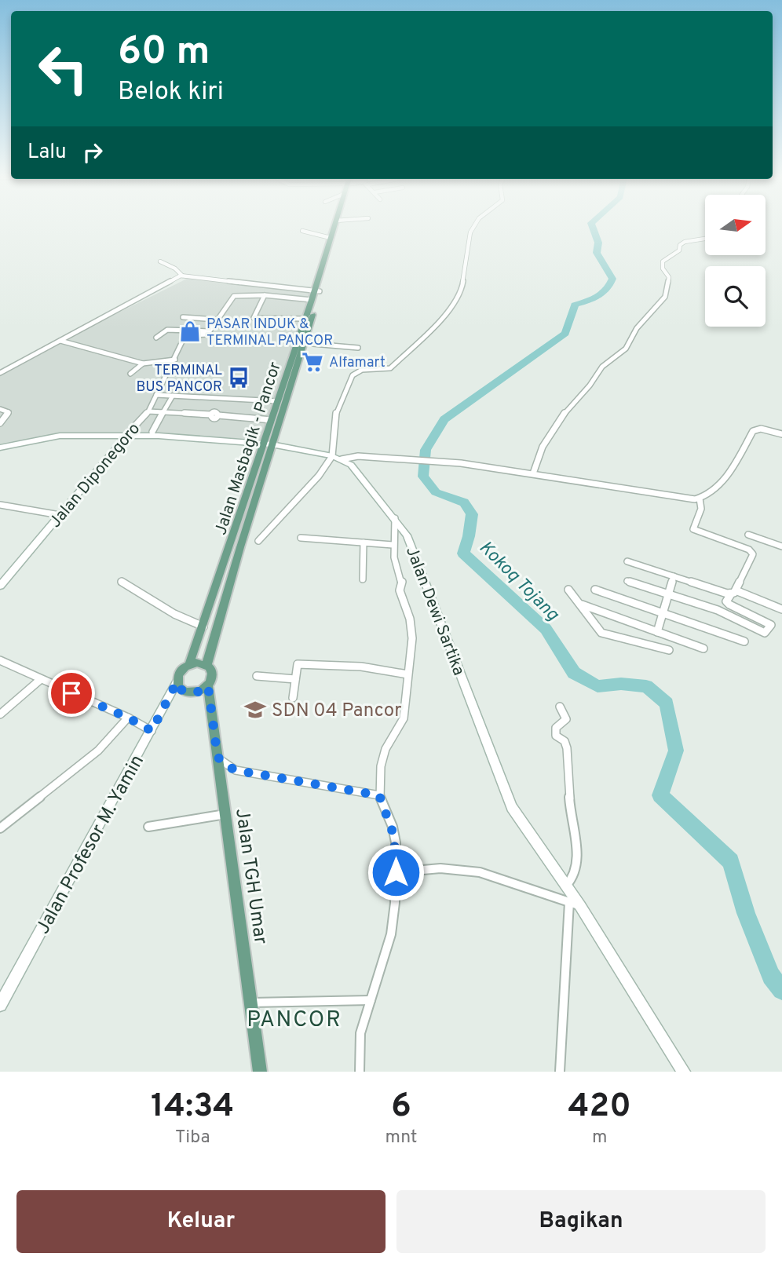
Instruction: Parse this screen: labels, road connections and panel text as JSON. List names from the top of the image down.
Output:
{
  "streets": {
    "main road": ["Jalan Masbagik - Pancor", "Jalan TGH Umar"],
    "street": ["Jalan Diponegoro", "Jalan Dewi Sartika", "Jalan Profesor M. Yamin"]
  },
  "crossings": [
    ["Jalan Masbagik - Pancor", "Jalan Diponegoro"],
    ["Jalan Masbagik - Pancor", "Jalan Profesor M. Yamin"],
    ["Jalan Masbagik - Pancor", "Jalan TGH Umar"],
    ["Jalan Profesor M. Yamin", "Jalan TGH Umar"]
  ],
  "districts": ["PANCOR"],
  "water": ["Kokoq Tojang"],
  "places": {
    "shop": ["PASAR INDUK & TERMINAL PANCOR"],
    "supermarket": ["Alfamart"],
    "bus stop": ["TERMINAL BUS PANCOR"],
    "school or university": ["SDN 04 Pancor"]
  },
  "north": "right",
  "page": {
    "turn": ["60 m", "Belok kiri"],
    "then": "Lalu",
    "eta": [
      "14:34",
      "Tiba",
      "6",
      "mnt",
      "420",
      "m"
    ],
    "buttons": ["Keluar", "Bagikan"]
  }
}
